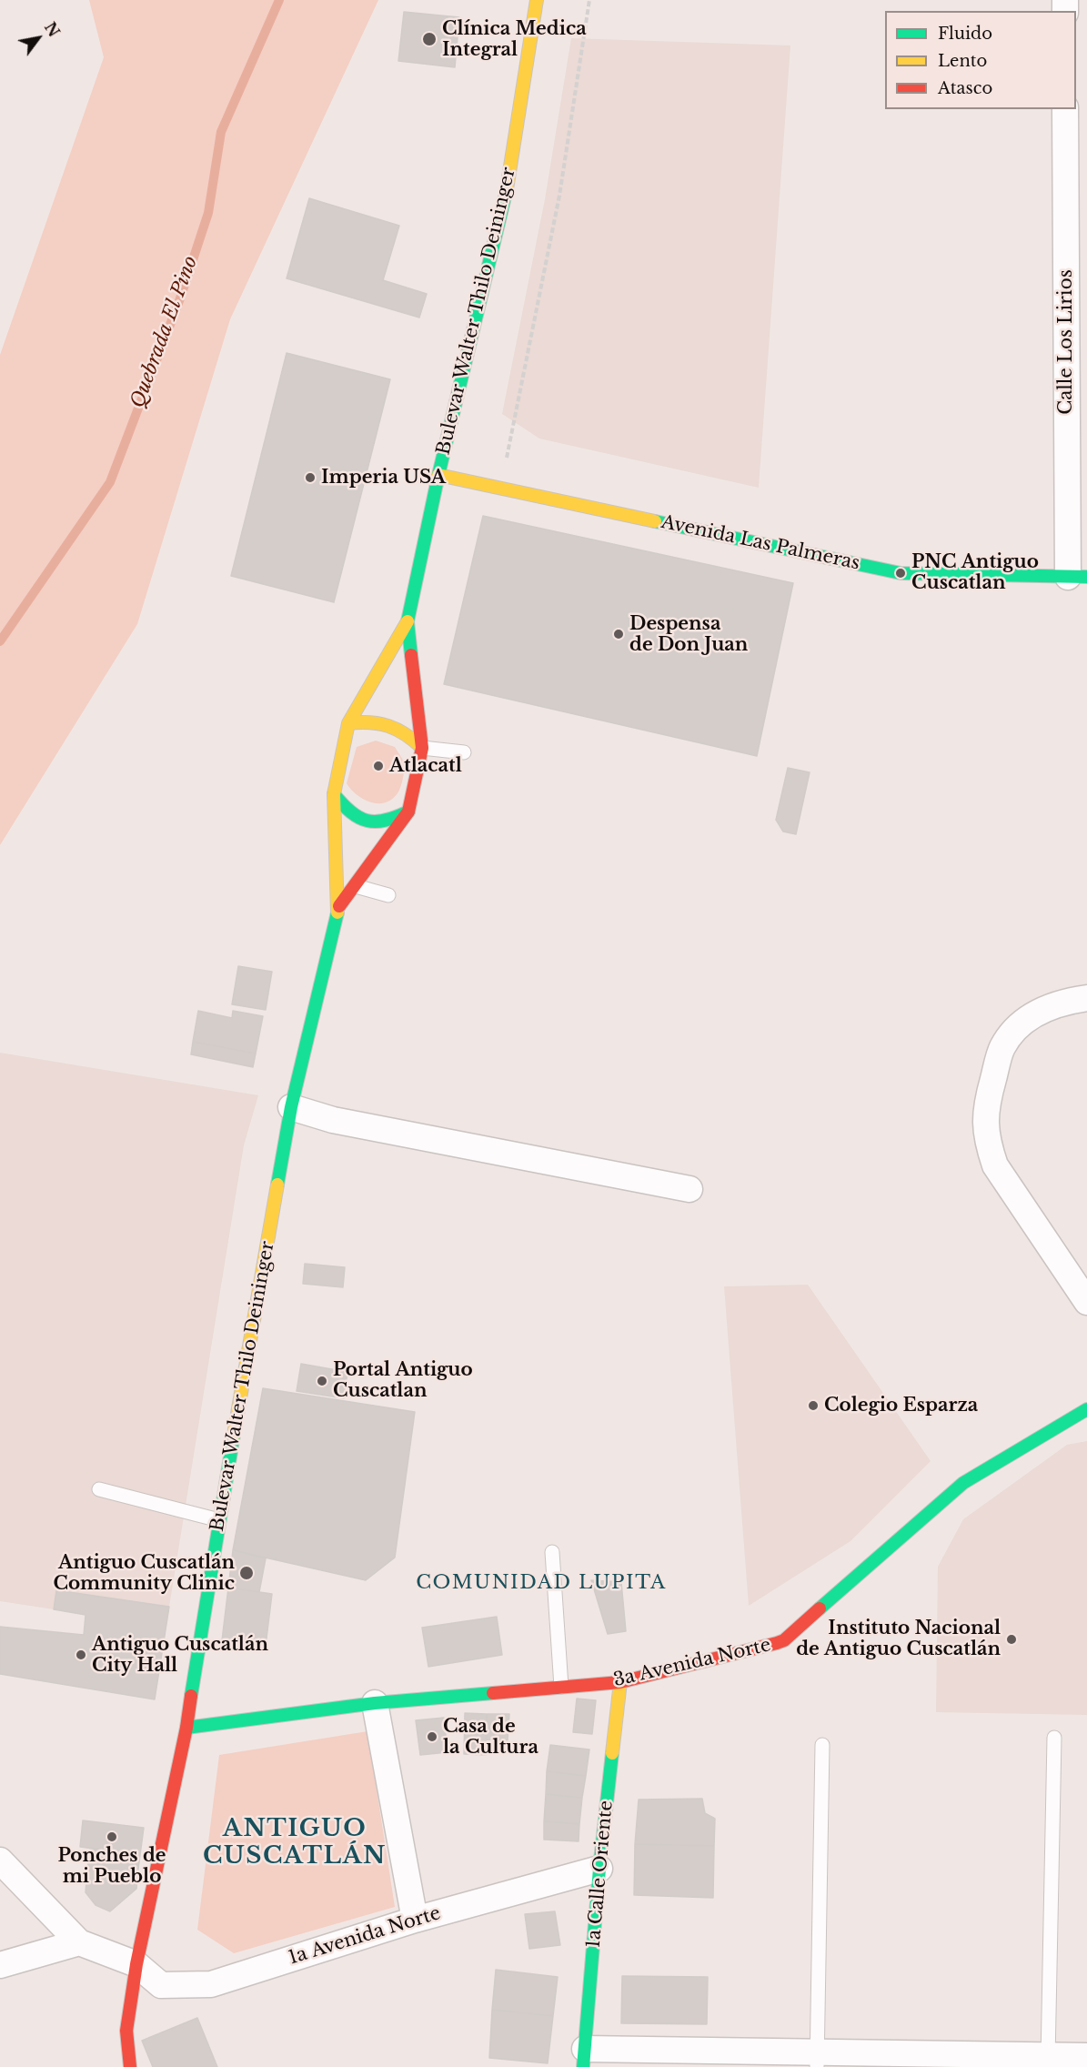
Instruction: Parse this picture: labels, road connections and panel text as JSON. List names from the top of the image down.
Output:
{
  "streets": {
    "main road": [
      "Bulevar Walter Thilo Deininger",
      "Avenida Las Palmeras",
      "3a Avenida Norte",
      "1a Calle Oriente"
    ],
    "street": ["Calle Los Lirios", "1a Avenida Norte"]
  },
  "crossings": [
    ["Bulevar Walter Thilo Deininger", "Avenida Las Palmeras"],
    ["Bulevar Walter Thilo Deininger", "3a Avenida Norte"],
    ["Bulevar Walter Thilo Deininger", "1a Avenida Norte"],
    ["Calle Los Lirios", "Avenida Las Palmeras"],
    ["3a Avenida Norte", "1a Calle Oriente"],
    ["1a Calle Oriente", "1a Avenida Norte"]
  ],
  "districts": ["COMUNIDAD LUPITA", "ANTIGUO CUSCATLÁN"],
  "water": ["Quebrada El Pino"],
  "places": [
    "Clínica Medica Integral",
    "Imperia USA",
    "PNC Antiguo Cuscatlan",
    "Despensa de Don Juan",
    "Atlacatl",
    "Portal Antiguo Cuscatlan",
    "Colegio Esparza",
    "Antiguo Cuscatlán Community Clinic",
    "Instituto Nacional de Antiguo Cuscatlán",
    "Antiguo Cuscatlán City Hall",
    "Casa de la Cultura",
    "Ponches de mi Pueblo"
  ],
  "legend": ["Fluido", "Lento", "Atasco"],
  "north": "top right"
}
